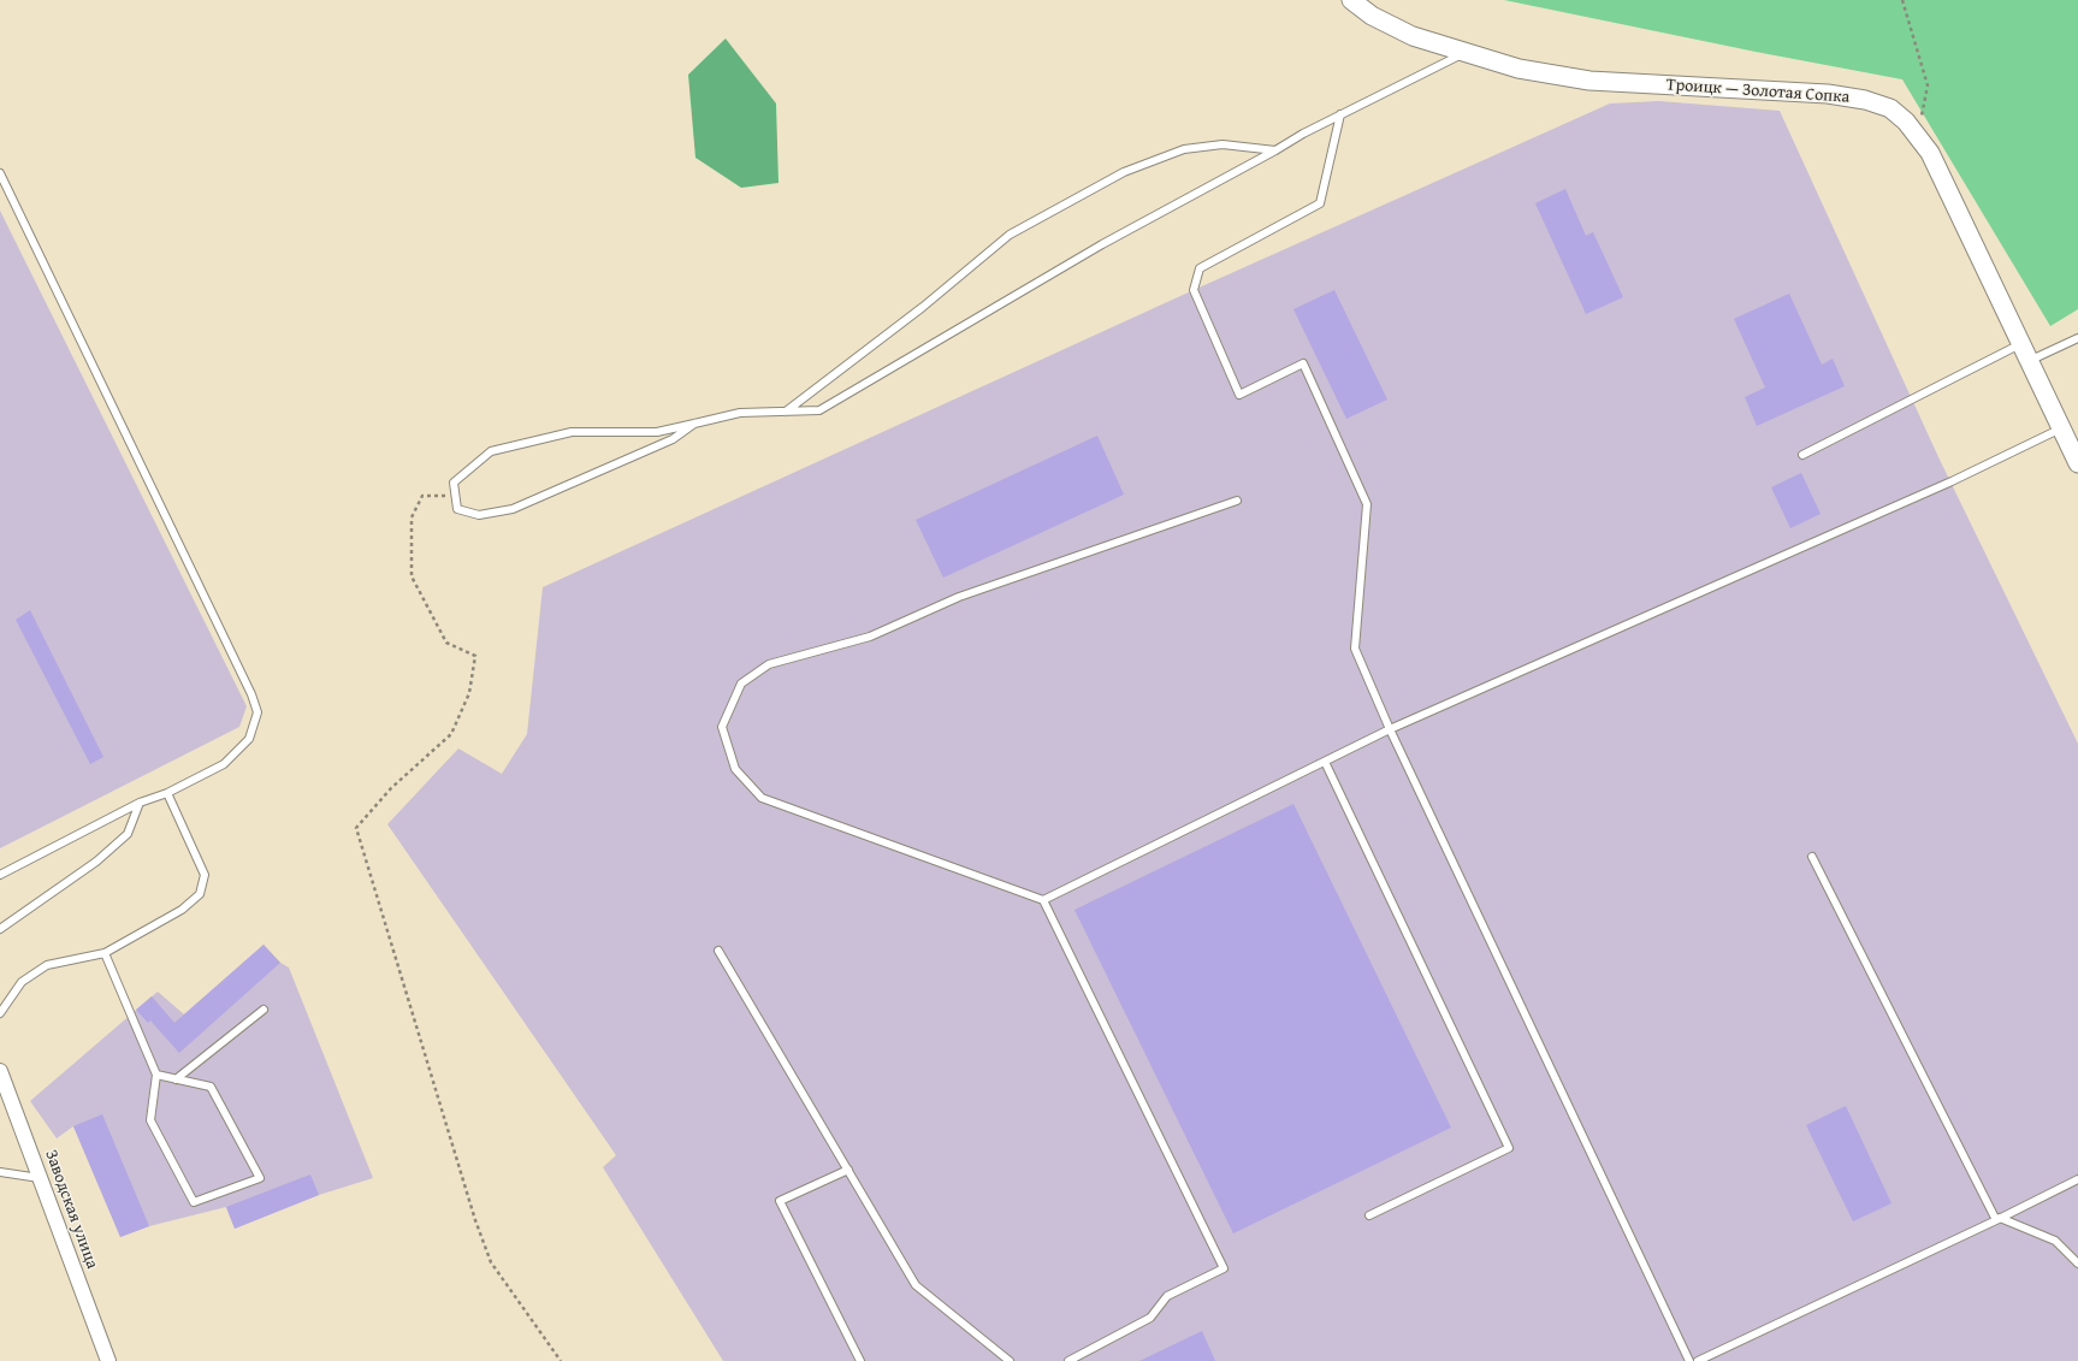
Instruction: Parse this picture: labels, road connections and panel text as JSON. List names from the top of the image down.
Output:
{
  "streets": {
    "street": ["Троицк — Золотая Сопка", "Заводская улица"]
  }
}
